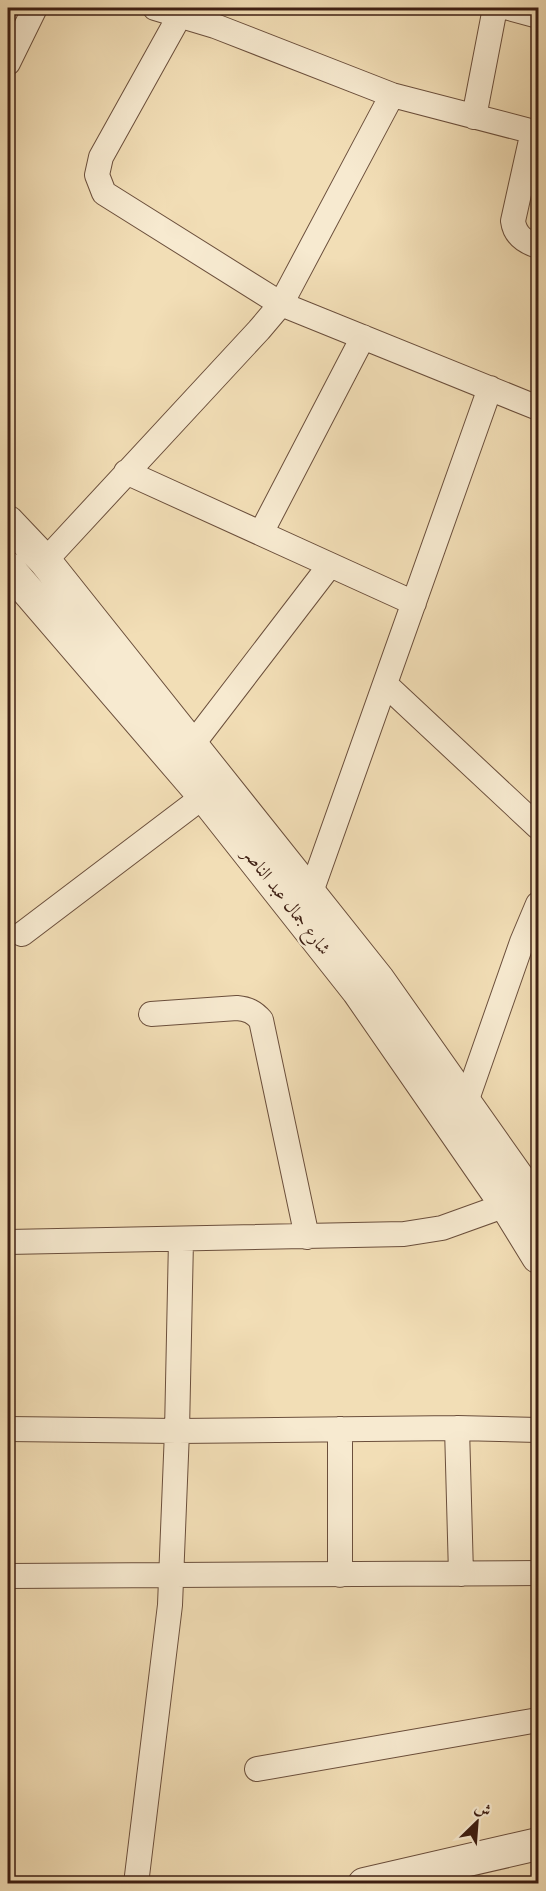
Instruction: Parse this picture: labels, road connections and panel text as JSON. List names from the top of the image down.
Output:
{
  "streets": {
    "street": ["شارع جمال عبد الناصر"]
  },
  "north": "top right"
}
